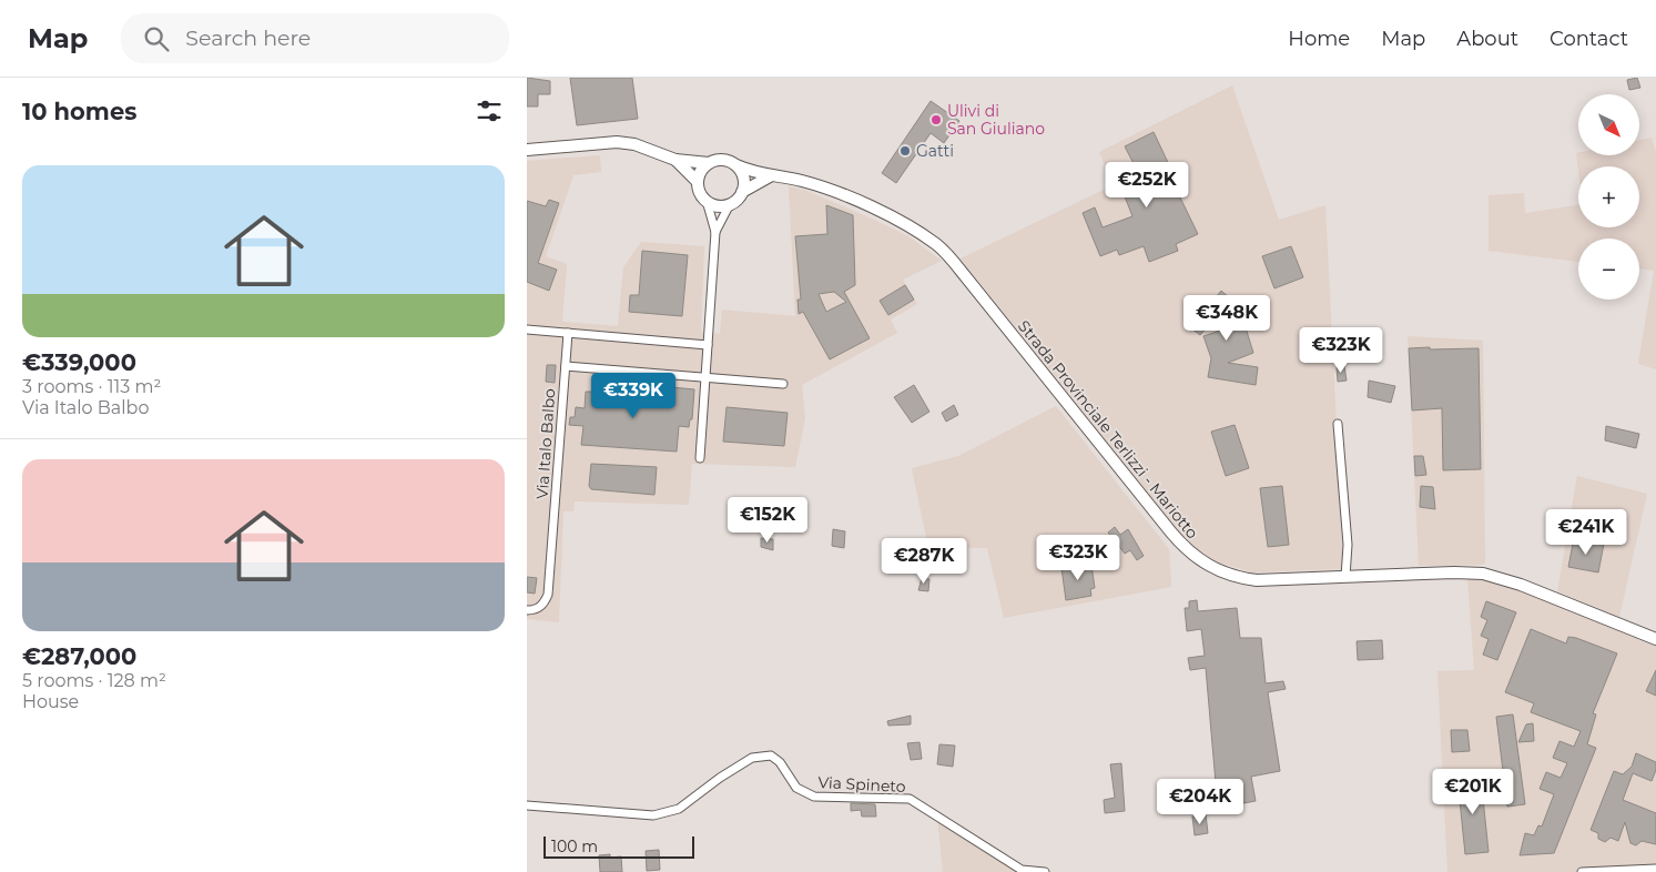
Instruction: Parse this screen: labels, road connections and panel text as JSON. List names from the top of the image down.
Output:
{
  "streets": {
    "main road": ["Strada Provinciale Terlizzi - Mariotto"],
    "street": ["Via Italo Balbo", "Via Spineto"]
  },
  "places": ["Ulivi di San Giuliano", "Gatti"],
  "scale_bar": "100 m",
  "north": "bottom right",
  "page": {
    "header": "Map",
    "search": "Search here",
    "nav": [
      "Home",
      "Map",
      "About",
      "Contact"
    ],
    "heading": "10 homes",
    "map_buttons": ["+", "−"],
    "list": [
      {
        "name": "€339,000",
        "note": "3 rooms · 113 m² · Via Italo Balbo"
      },
      {
        "name": "€287,000",
        "note": "5 rooms · 128 m² · House"
      }
    ],
    "price": [
      "€252K",
      "€348K",
      "€323K",
      "€339K",
      "€152K",
      "€241K",
      "€323K",
      "€287K",
      "€201K",
      "€204K"
    ],
    "scale": "100 m"
  }
}
